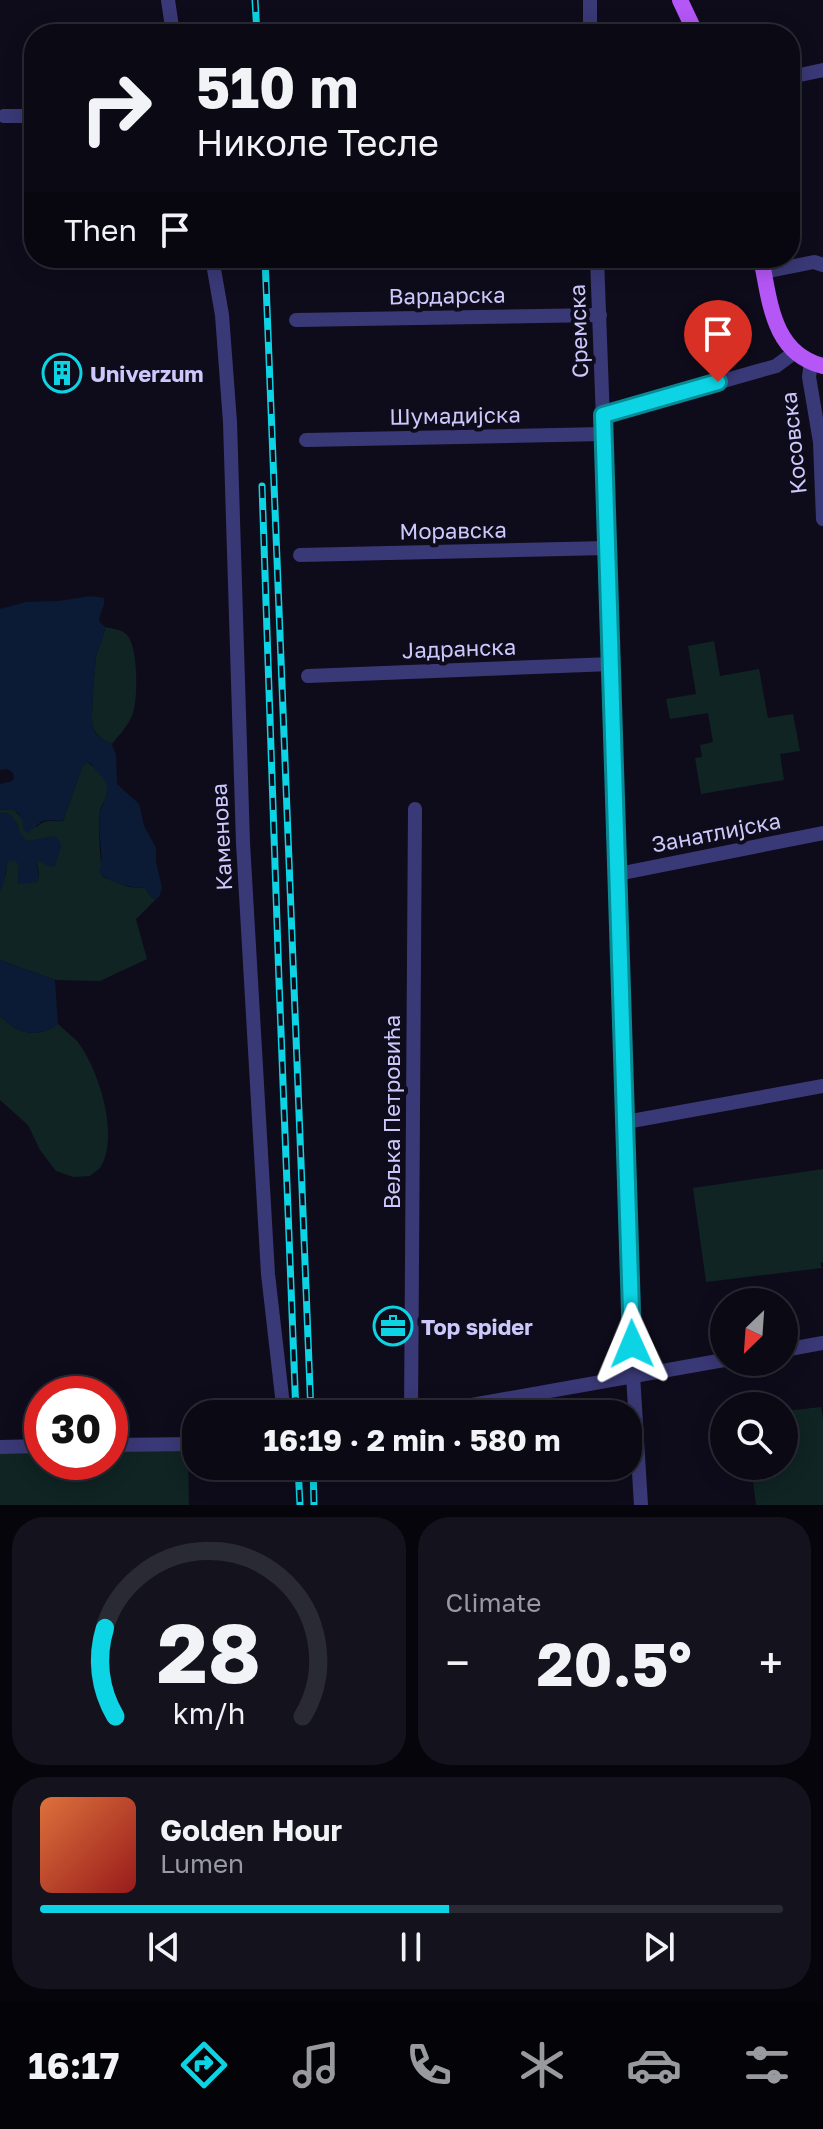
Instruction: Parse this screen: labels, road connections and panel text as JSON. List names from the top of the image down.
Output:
{
  "streets": {
    "street": [
      "Вардарска",
      "Сремска",
      "Шумадијска",
      "Косовска",
      "Моравска",
      "Јадранска",
      "Занатлијска",
      "Каменова",
      "Вељка Петровића"
    ]
  },
  "crossings": [
    ["Вардарска", "Сремска"],
    ["Сремска", "Шумадијска"],
    ["Сремска", "Моравска"],
    ["Сремска", "Јадранска"],
    ["Сремска", "Занатлијска"]
  ],
  "places": {
    "building": ["Univerzum"],
    "office": ["Top spider"]
  },
  "north": "bottom left",
  "page": {
    "turn": ["510 m", "Николе Тесле"],
    "then": "Then",
    "limit": "30",
    "trip": "16:19 · 2 min · 580 m",
    "tile": "Climate",
    "heat": ["−", "20.5°", "+"],
    "song": ["Golden Hour", "Lumen"],
    "tabs": "16:17",
    "gauge": ["28", "km/h"]
  }
}
